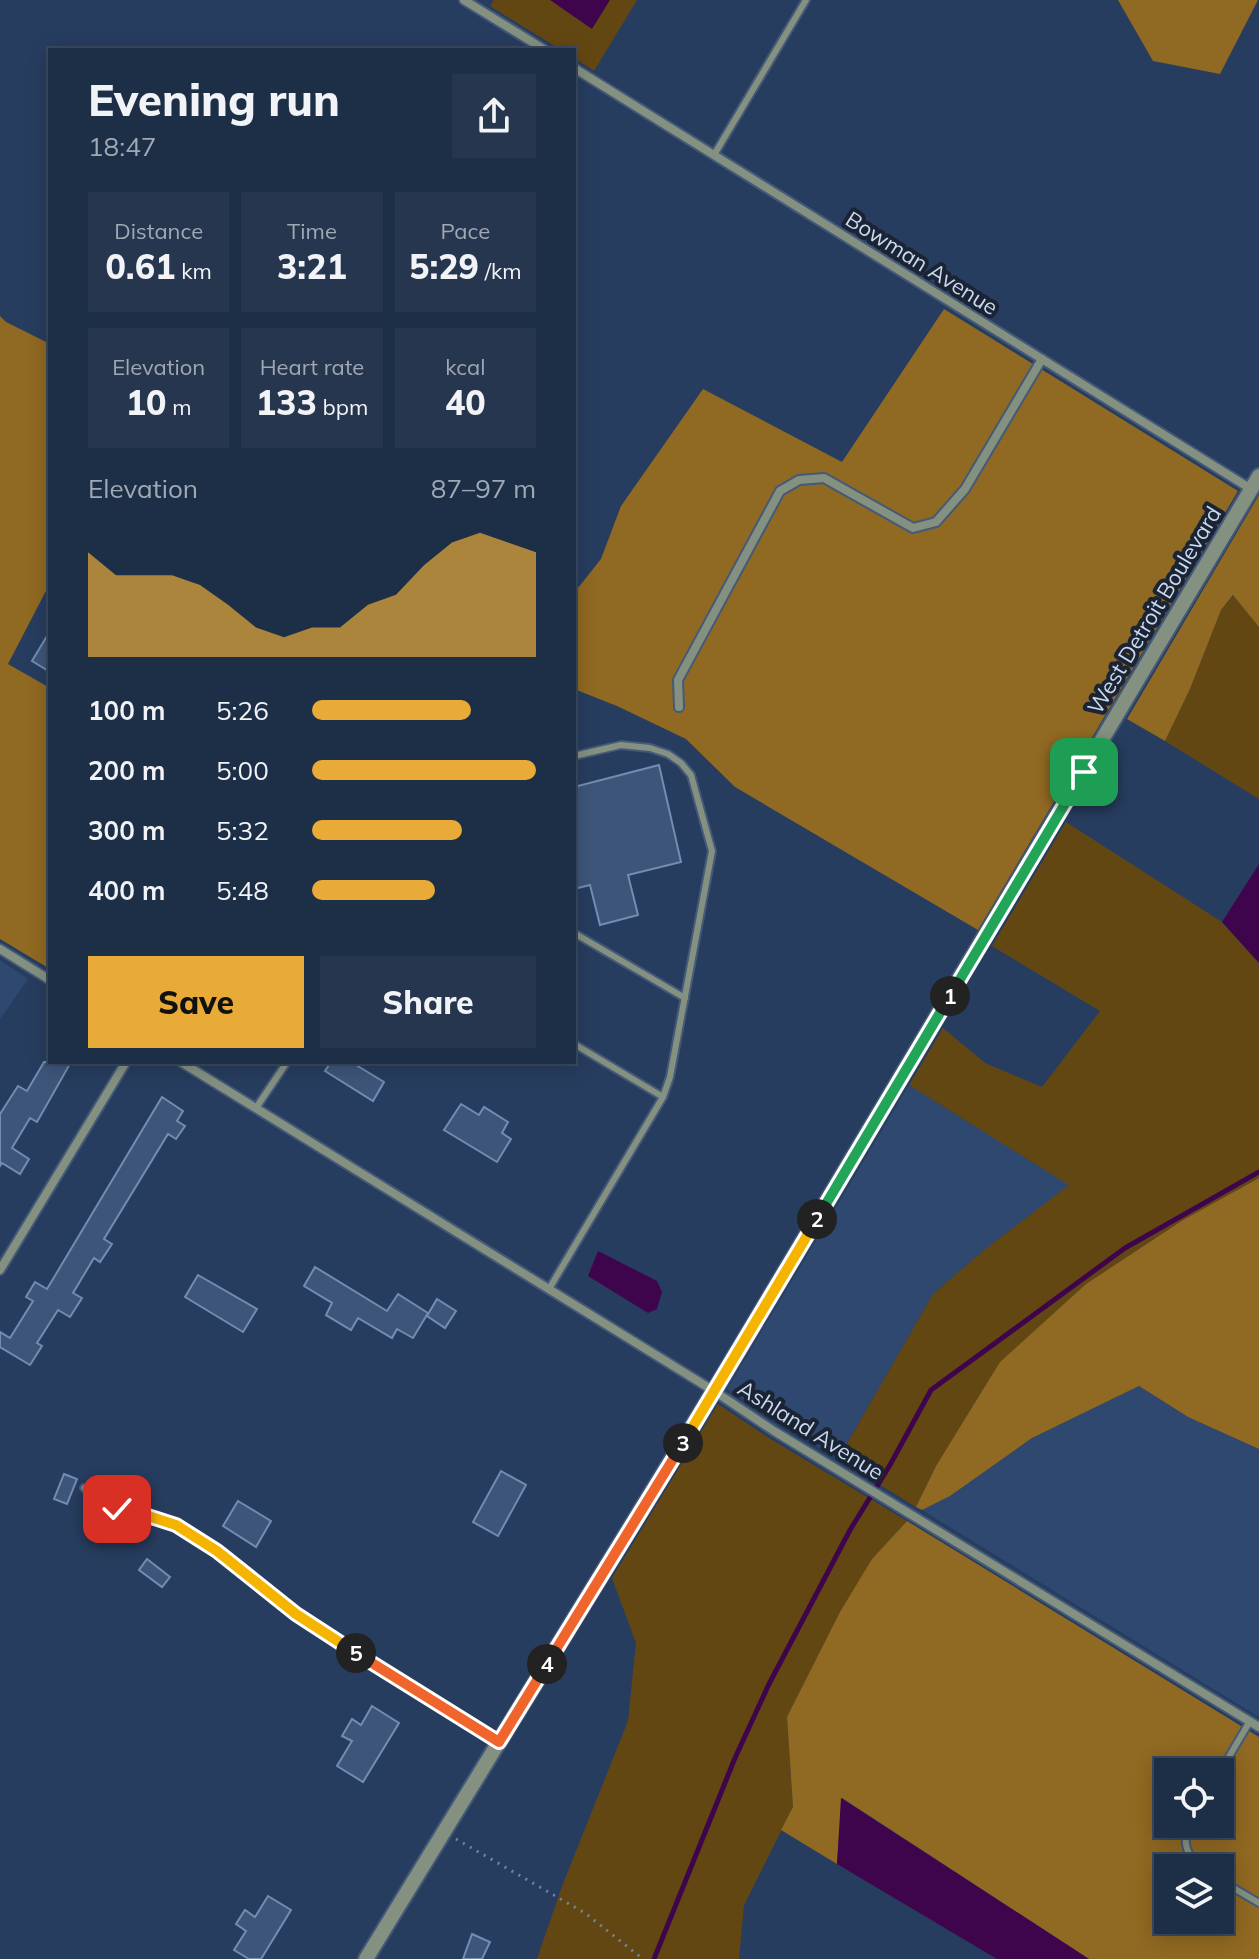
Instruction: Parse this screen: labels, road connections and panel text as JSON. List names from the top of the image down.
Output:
{
  "streets": {
    "street": ["Bowman Avenue", "West Detroit Boulevard", "Ashland Avenue"]
  },
  "crossings": [
    ["Bowman Avenue", "West Detroit Boulevard"],
    ["West Detroit Boulevard", "Ashland Avenue"]
  ],
  "page": {
    "heading": ["Evening run", "18:47"],
    "stats": [
      ["Distance", "0.61 km"],
      ["Time", "3:21"],
      ["Pace", "5:29 /km"],
      ["Elevation", "10 m"],
      ["Heart rate", "133 bpm"],
      ["kcal", "40"]
    ],
    "chart": ["Elevation", "87–97 m"],
    "list": [
      {
        "name": "100 m",
        "note": "5:26"
      },
      {
        "name": "200 m",
        "note": "5:00"
      },
      {
        "name": "300 m",
        "note": "5:32"
      },
      {
        "name": "400 m",
        "note": "5:48"
      }
    ],
    "buttons": ["Save", "Share"],
    "pins": [
      "1",
      "2",
      "3",
      "5",
      "4"
    ]
  }
}
